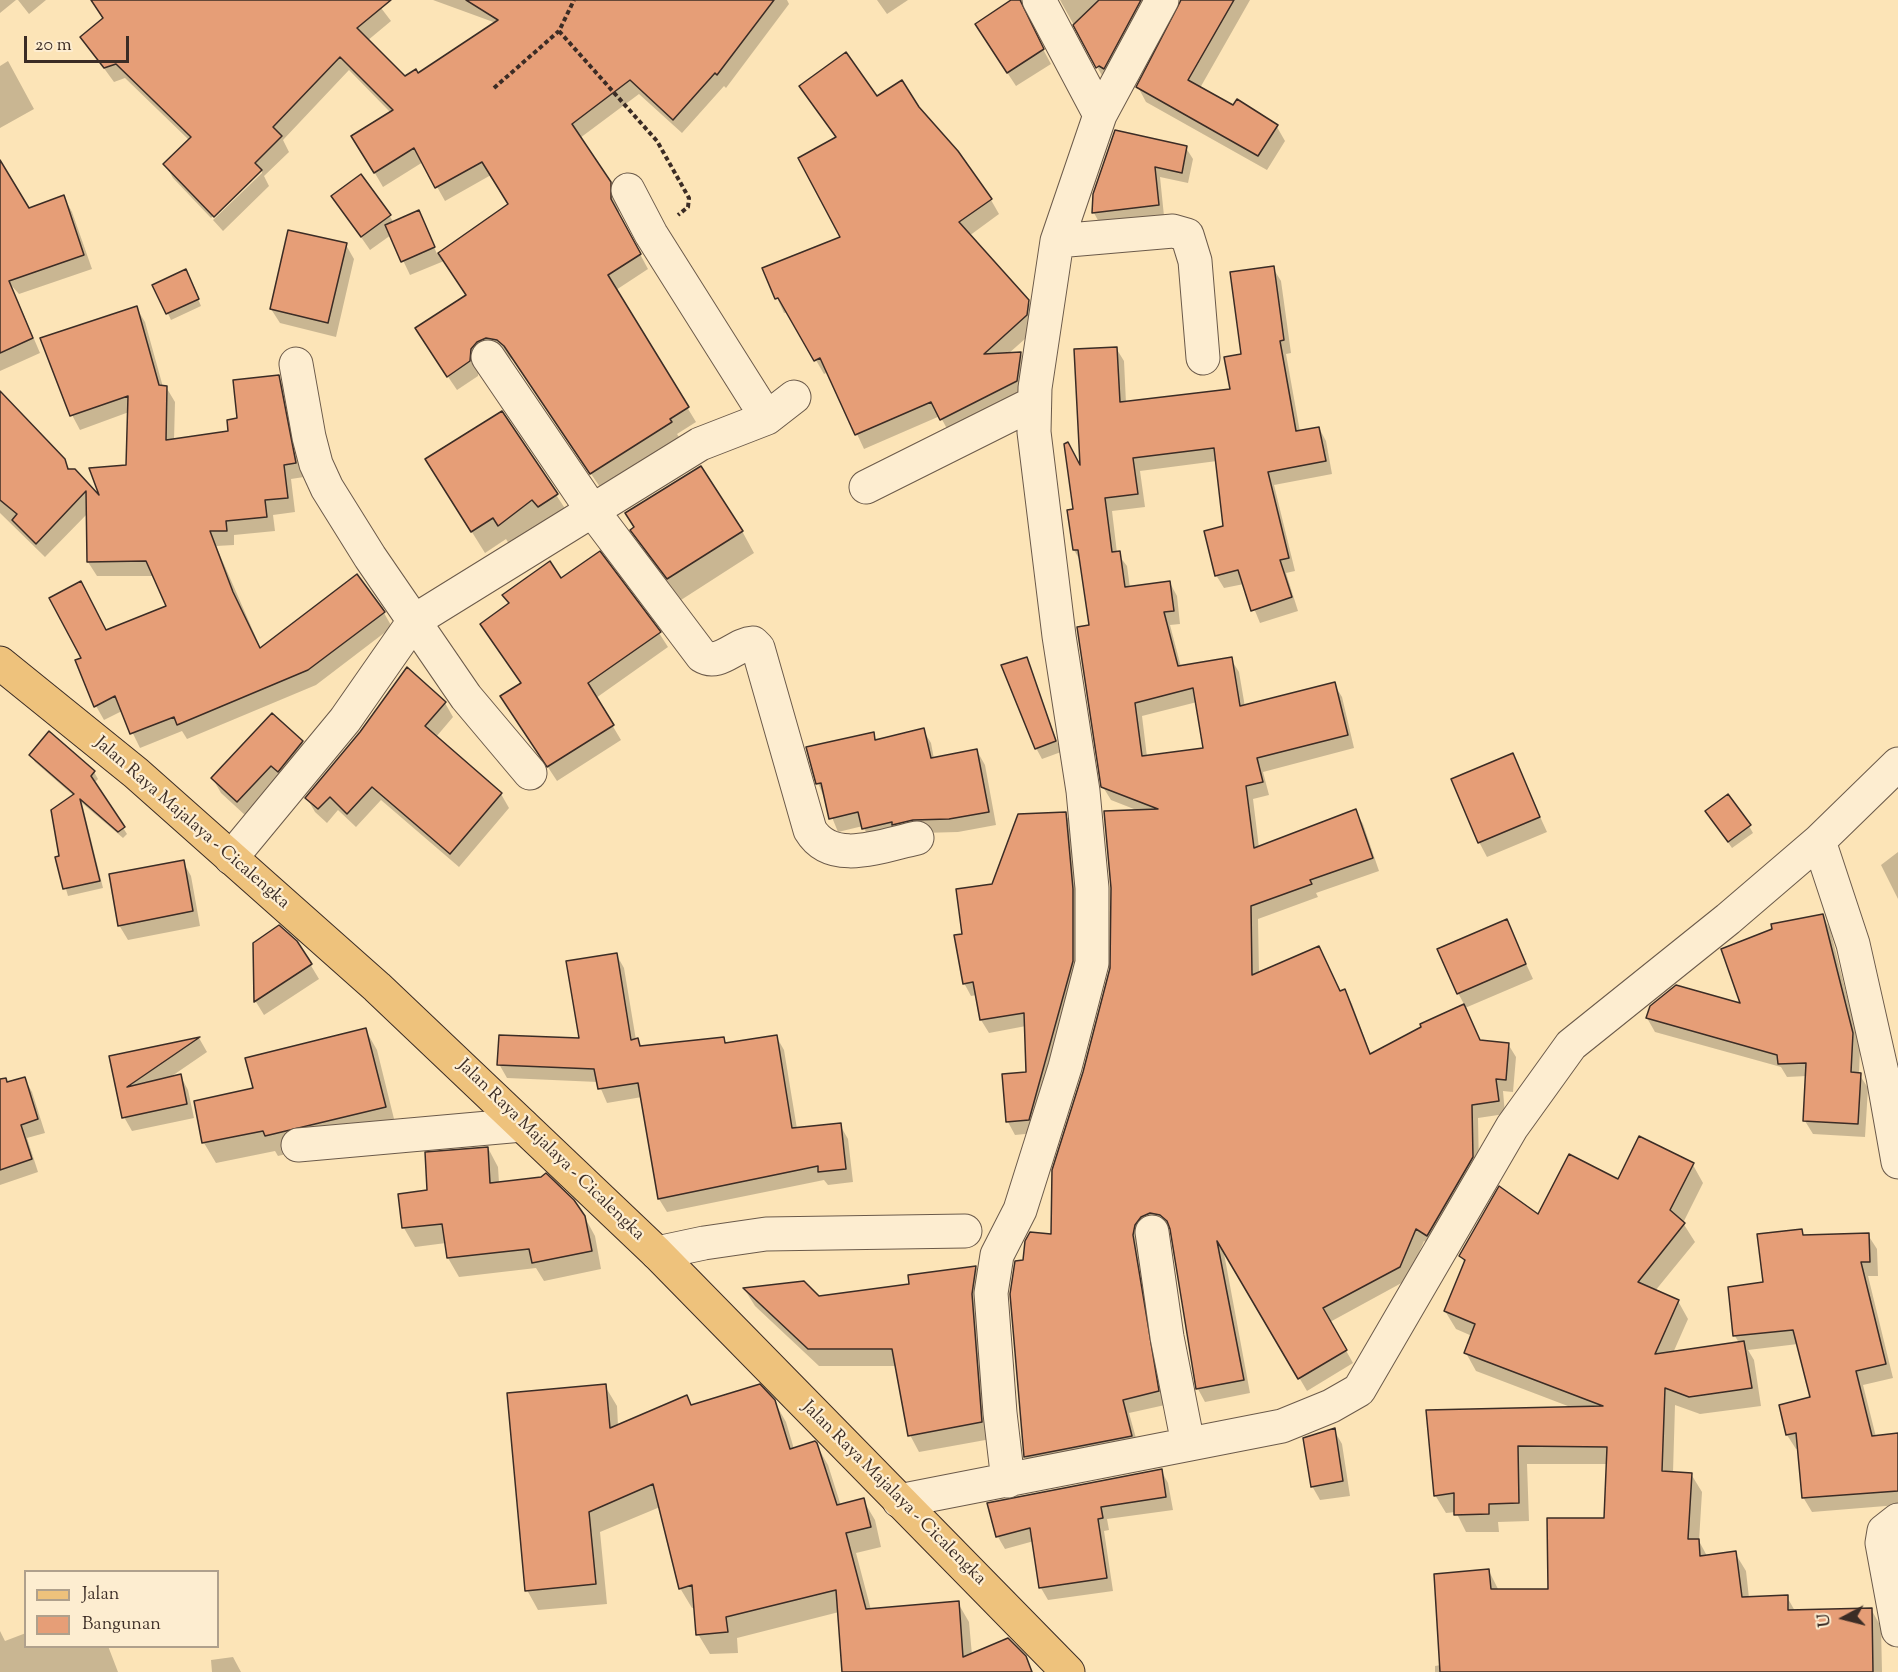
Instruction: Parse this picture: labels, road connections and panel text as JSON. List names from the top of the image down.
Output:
{
  "streets": {
    "main road": ["Jalan Raya Majalaya - Cicalengka"]
  },
  "legend": ["Jalan", "Bangunan"],
  "scale_bar": "20 m",
  "north": "left"
}
